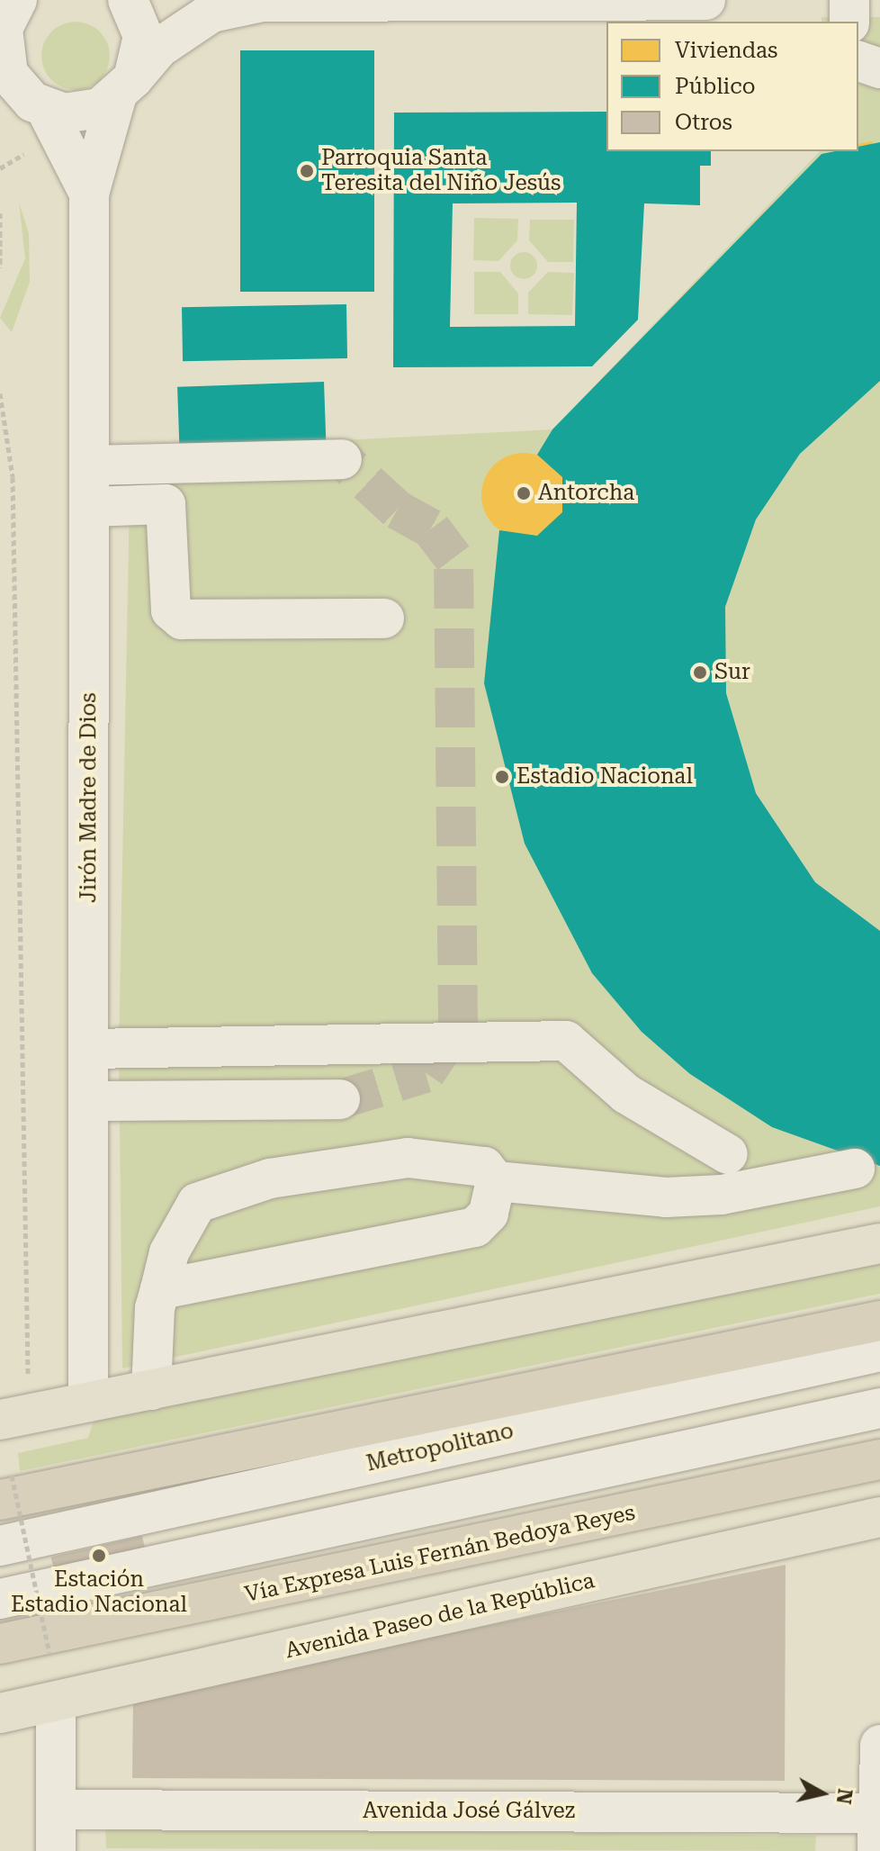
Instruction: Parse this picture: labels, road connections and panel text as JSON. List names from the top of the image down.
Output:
{
  "streets": {
    "highway": ["Vía Expresa Luis Fernán Bedoya Reyes"],
    "main road": ["Avenida Paseo de la República"],
    "street": ["Jirón Madre de Dios", "Metropolitano", "Avenida José Gálvez"]
  },
  "places": [
    "Parroquia Santa Teresita del Niño Jesús",
    "Antorcha",
    "Sur",
    "Estadio Nacional",
    "Estación Estadio Nacional"
  ],
  "legend": ["Viviendas", "Público", "Otros"],
  "north": "right"
}
